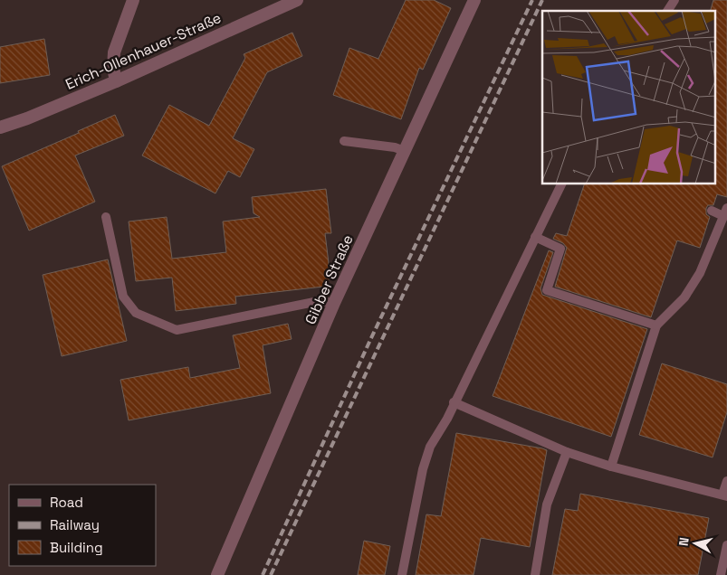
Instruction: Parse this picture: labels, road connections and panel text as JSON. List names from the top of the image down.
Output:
{
  "streets": {
    "street": ["Erich-Ollenhauer-Straße", "Gibber Straße"]
  },
  "legend": ["Road", "Railway", "Building"],
  "north": "left"
}
